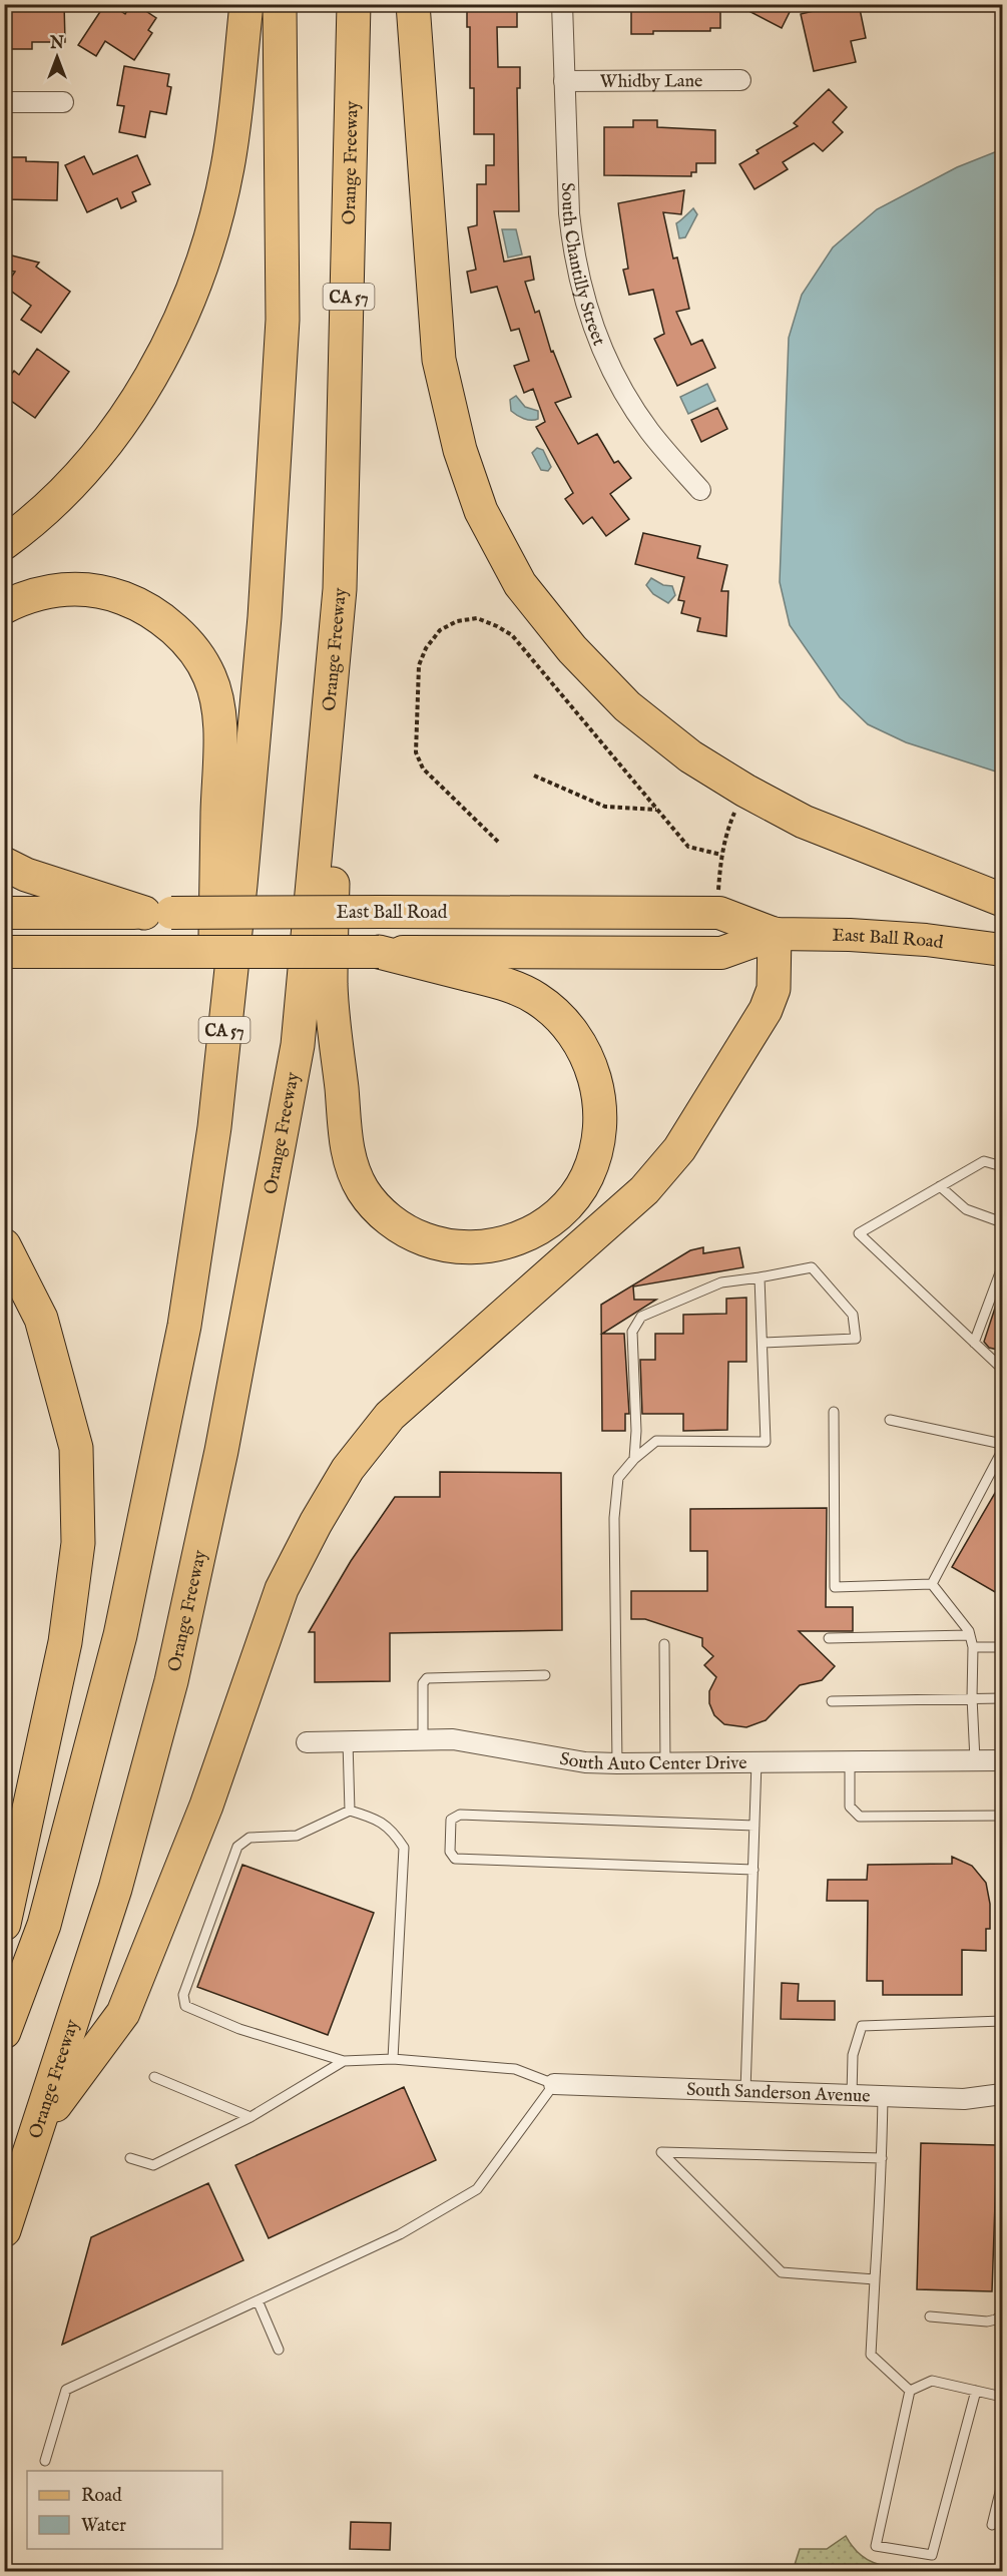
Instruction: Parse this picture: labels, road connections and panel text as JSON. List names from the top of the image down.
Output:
{
  "streets": {
    "highway": ["Orange Freeway", "CA 57"],
    "main road": ["East Ball Road"],
    "street": [
      "Whidby Lane",
      "South Chantilly Street",
      "South Auto Center Drive",
      "South Sanderson Avenue"
    ]
  },
  "crossings": [
    ["Whidby Lane", "South Chantilly Street"]
  ],
  "legend": ["Road", "Water"],
  "north": "top"
}
